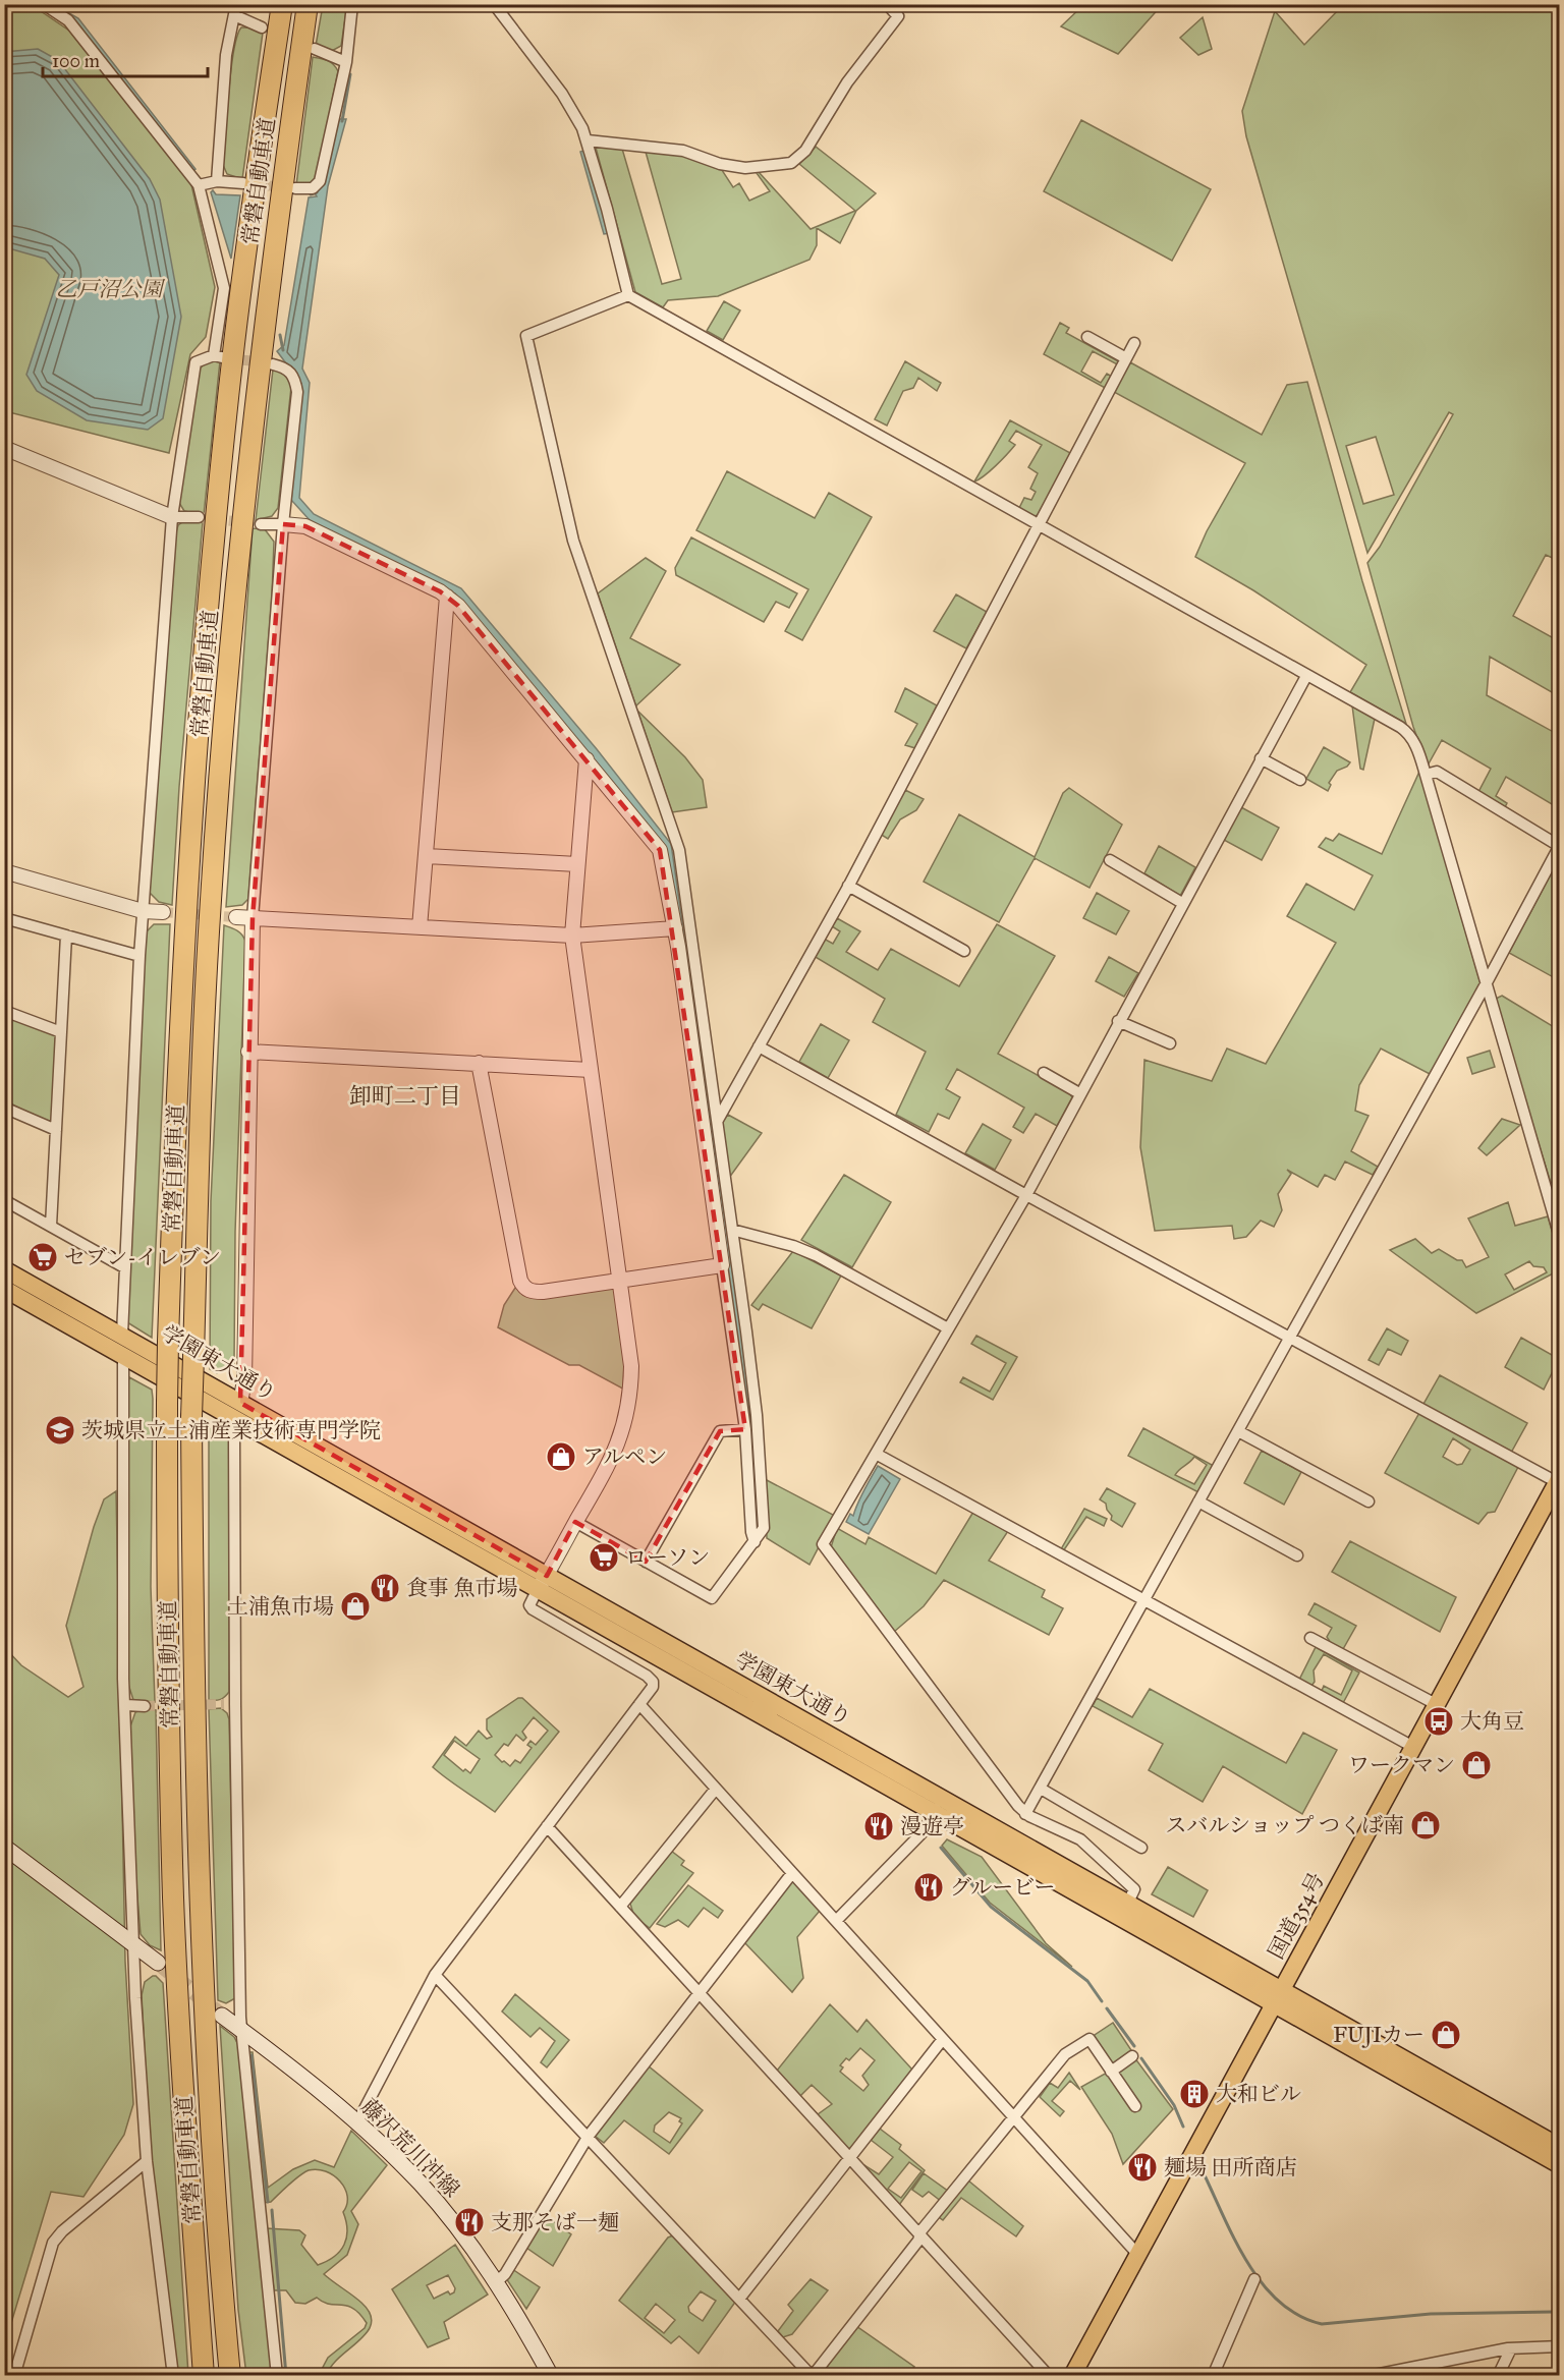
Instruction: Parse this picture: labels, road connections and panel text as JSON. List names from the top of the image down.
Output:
{
  "streets": {
    "highway": ["常磐自動車道"],
    "main road": ["学園東大通り", "国道354号", "藤沢荒川沖線"]
  },
  "crossings": [
    ["学園東大通り", "国道354号"]
  ],
  "districts": ["卸町二丁目"],
  "parks": ["乙戸沼公園"],
  "places": {
    "supermarket": ["セブン-イレブン", "ローソン"],
    "school or university": ["茨城県立土浦産業技術専門学院"],
    "shop": [
      "アルペン",
      "土浦魚市場",
      "ワークマン",
      "スバルショップ つくば南",
      "FUJIカー"
    ],
    "restaurant": [
      "食事 魚市場",
      "漫遊亭",
      "グルービー",
      "麺場 田所商店",
      "支那そば一麺"
    ],
    "bus stop": ["大角豆"],
    "building": ["大和ビル"]
  },
  "scale_bar": "100 m"
}
